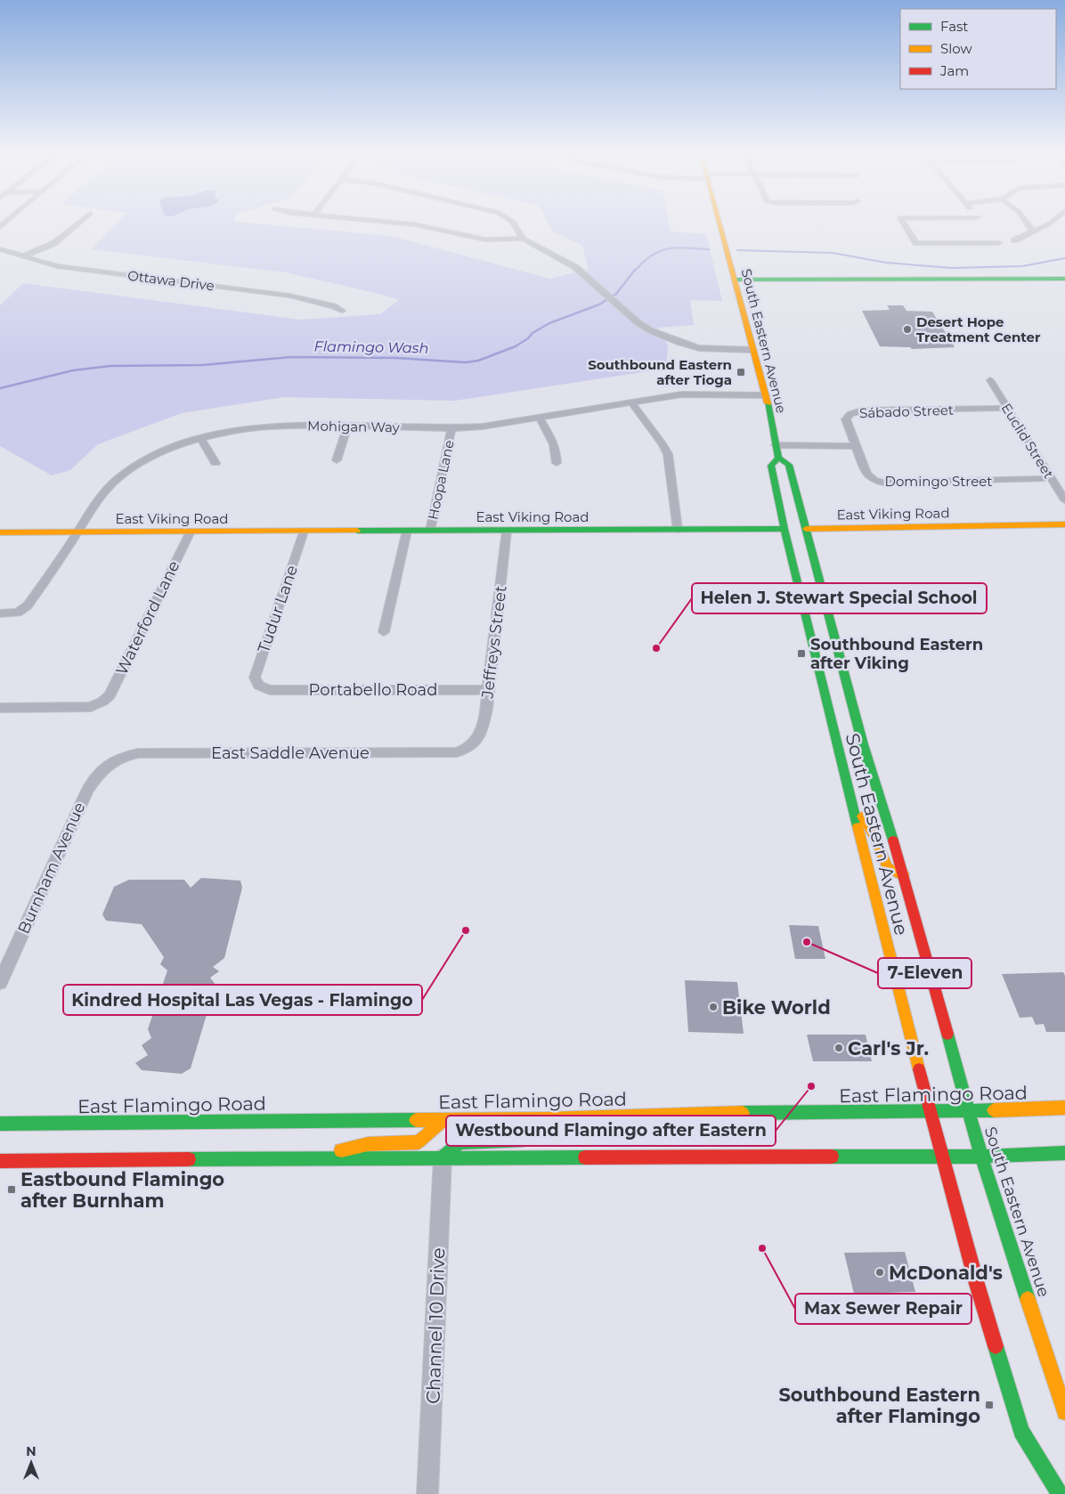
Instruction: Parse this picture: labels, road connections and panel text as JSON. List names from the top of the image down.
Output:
{
  "streets": {
    "main road": ["South Eastern Avenue", "East Viking Road", "East Flamingo Road"],
    "street": [
      "Ottawa Drive",
      "Sábado Street",
      "Mohigan Way",
      "Euclid Street",
      "Hoopa Lane",
      "Domingo Street",
      "Tudur Lane",
      "Waterford Lane",
      "Jeffreys Street",
      "Portabello Road",
      "East Saddle Avenue",
      "Burnham Avenue",
      "Channel 10 Drive"
    ]
  },
  "crossings": [
    ["South Eastern Avenue", "Mohigan Way"],
    ["South Eastern Avenue", "East Viking Road"],
    ["South Eastern Avenue", "East Flamingo Road"],
    ["Sábado Street", "Domingo Street"],
    ["Mohigan Way", "Hoopa Lane"],
    ["Mohigan Way", "East Viking Road"],
    ["Hoopa Lane", "East Viking Road"],
    ["East Viking Road", "Tudur Lane"],
    ["East Viking Road", "Waterford Lane"],
    ["East Viking Road", "Jeffreys Street"],
    ["Tudur Lane", "Portabello Road"],
    ["Jeffreys Street", "Portabello Road"],
    ["Jeffreys Street", "East Saddle Avenue"],
    ["East Saddle Avenue", "Burnham Avenue"]
  ],
  "water": ["Flamingo Wash"],
  "places": {
    "other": [
      "Desert Hope Treatment Center",
      "Helen J. Stewart Special School",
      "Kindred Hospital Las Vegas - Flamingo",
      "7-Eleven",
      "Bike World",
      "Carl's Jr.",
      "Westbound Flamingo after Eastern",
      "Max Sewer Repair",
      "McDonald's"
    ],
    "transit": [
      "Southbound Eastern after Tioga",
      "Southbound Eastern after Viking",
      "Eastbound Flamingo after Burnham",
      "Southbound Eastern after Flamingo"
    ]
  },
  "legend": ["Fast", "Slow", "Jam"],
  "north": "top"
}
